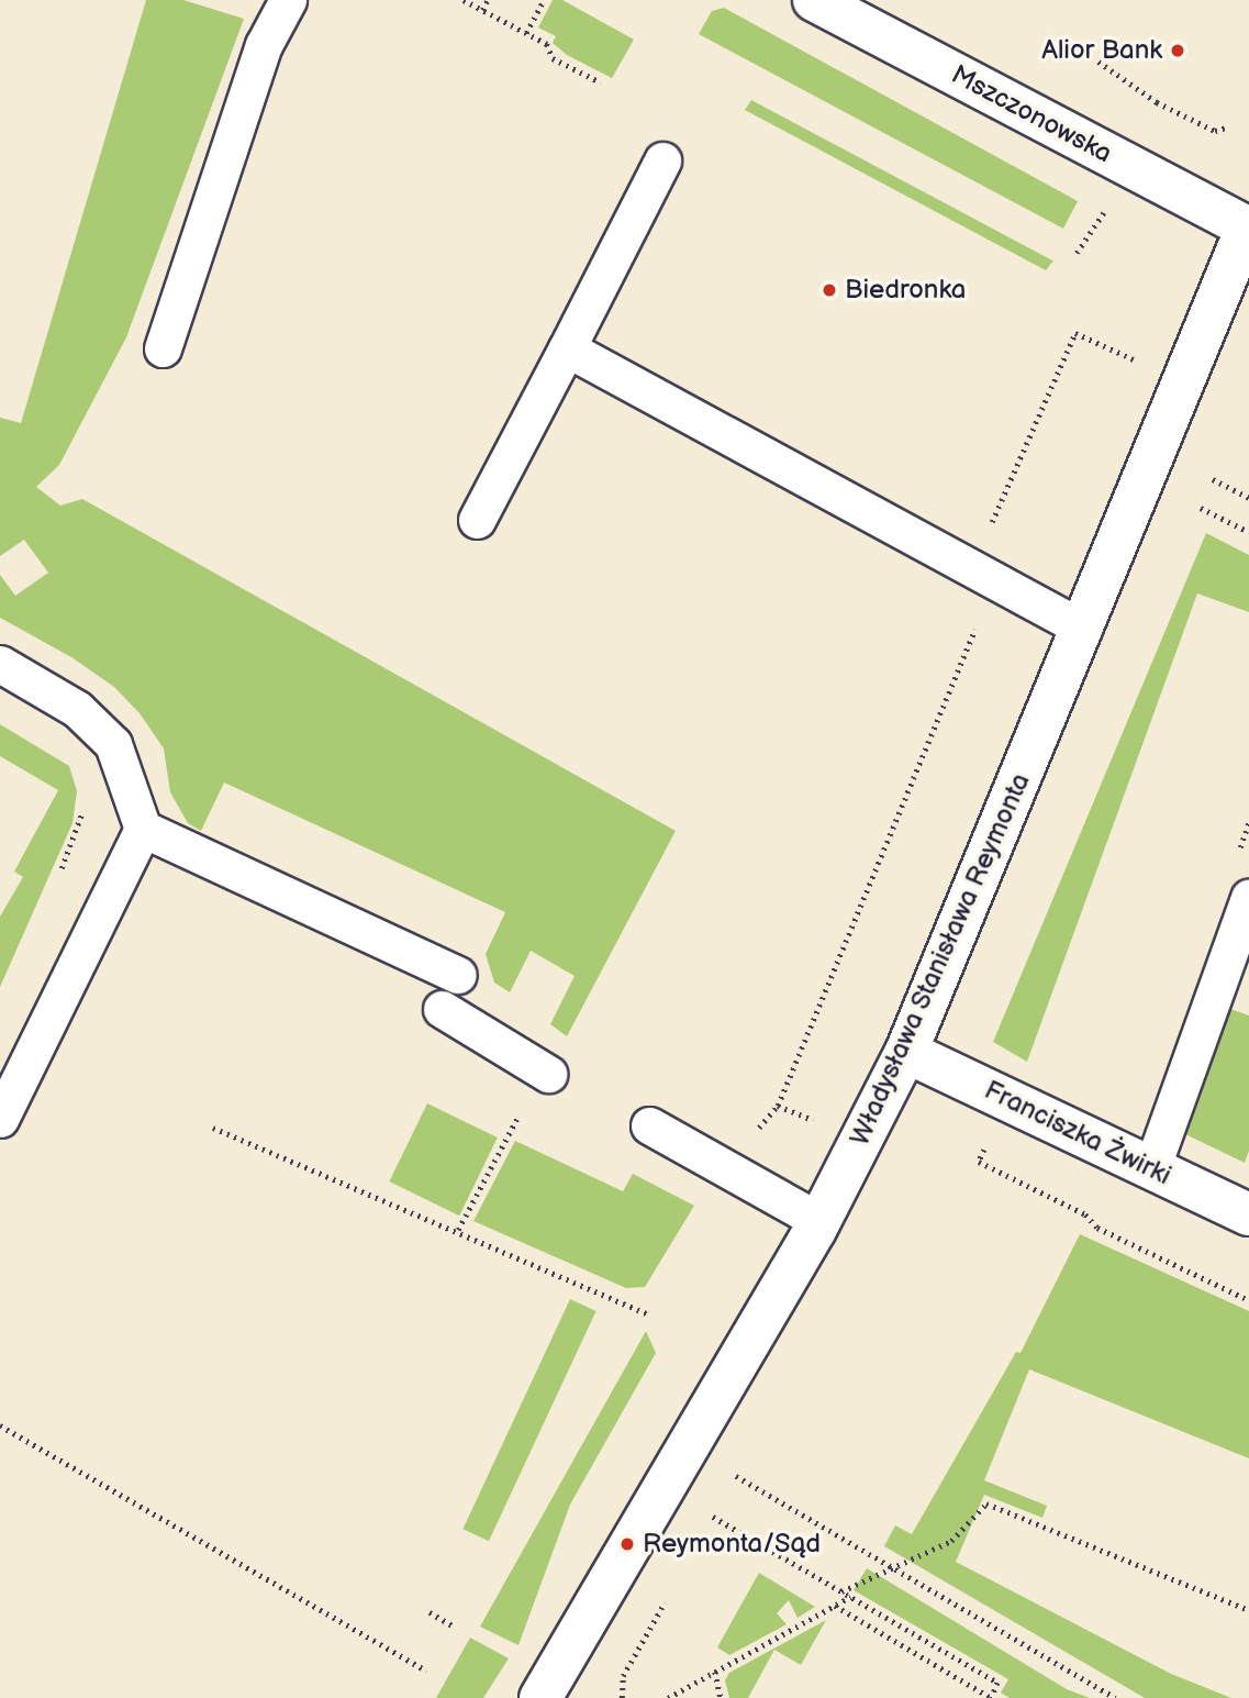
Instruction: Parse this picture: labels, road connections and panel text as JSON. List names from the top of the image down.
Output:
{
  "streets": {
    "street": ["Mszczonowska", "Władysława Stanisława Reymonta", "Franciszka Żwirki"]
  },
  "crossings": [
    ["Mszczonowska", "Władysława Stanisława Reymonta"],
    ["Władysława Stanisława Reymonta", "Franciszka Żwirki"]
  ],
  "places": ["Alior Bank", "Biedronka", "Reymonta/Sąd"]
}
